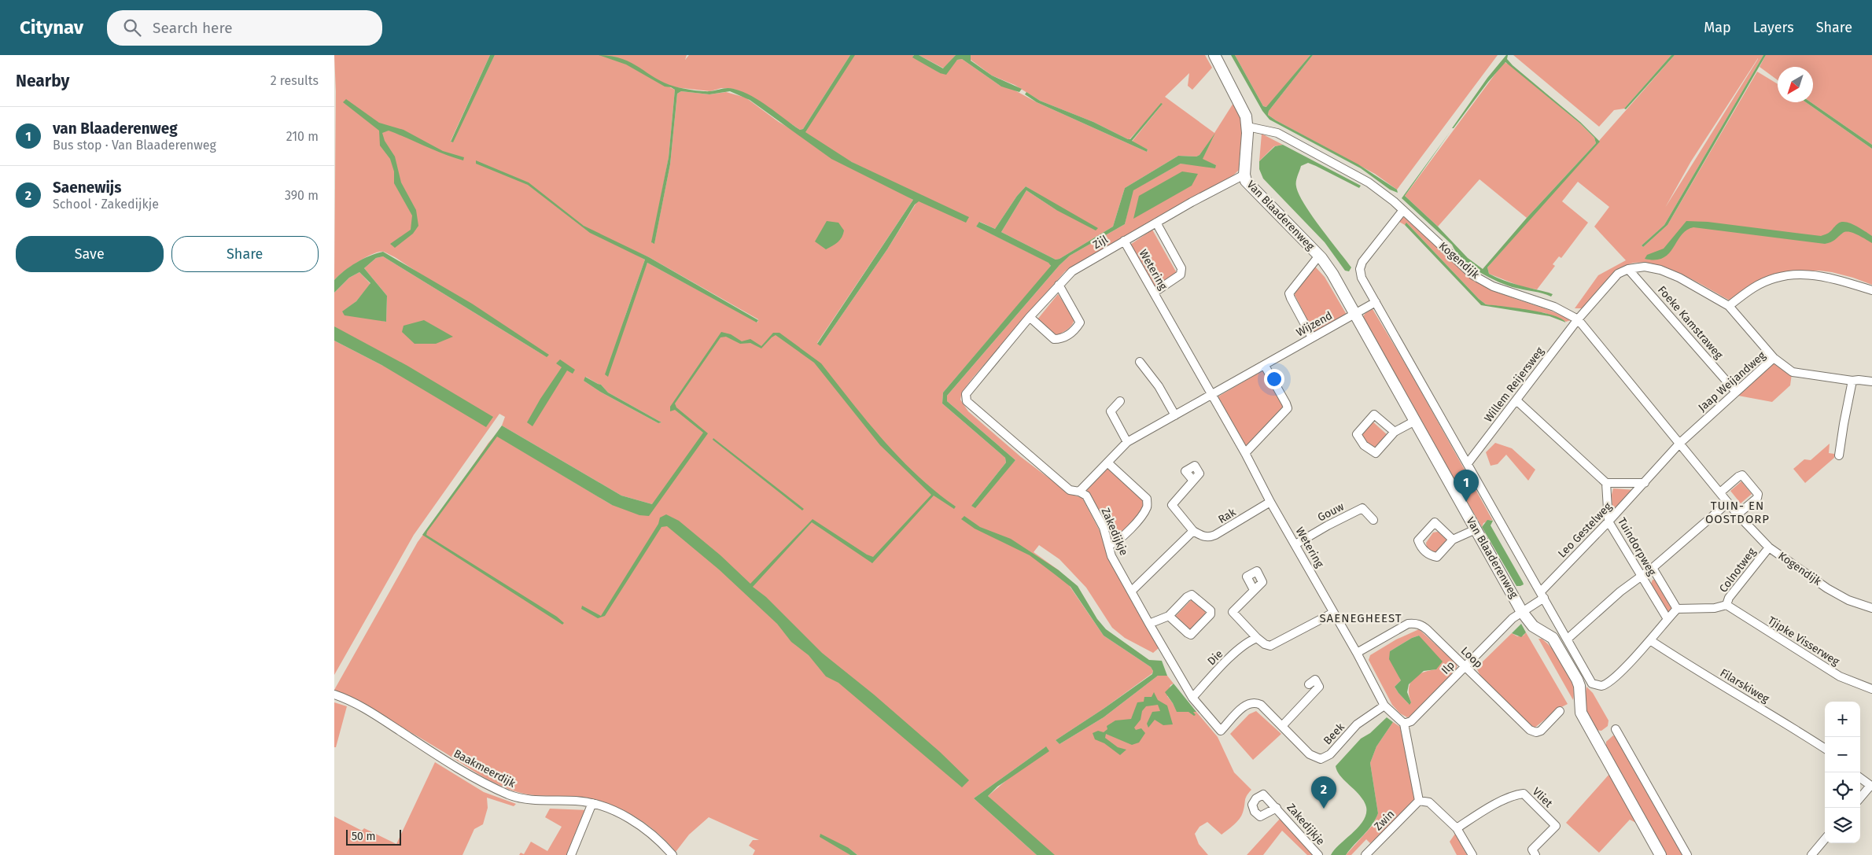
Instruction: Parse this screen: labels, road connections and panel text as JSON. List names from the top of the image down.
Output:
{
  "streets": {
    "street": [
      "Van Blaaderenweg",
      "Zijl",
      "Kogendijk",
      "Wetering",
      "Foeke Kamstraweg",
      "Wijzend",
      "Jaap Weijandweg",
      "Willem Reijersweg",
      "Gouw",
      "Rak",
      "Leo Gestelweg",
      "Zakedijkje",
      "Tuindorpweg",
      "Colnotweg",
      "Tjipke Visserweg",
      "Die",
      "Loop",
      "Ilp",
      "Filarskiweg",
      "Beek",
      "Baakmeerdijk",
      "Vliet",
      "Zwin"
    ]
  },
  "crossings": [
    ["Van Blaaderenweg", "Zijl"],
    ["Van Blaaderenweg", "Kogendijk"],
    ["Van Blaaderenweg", "Wijzend"],
    ["Van Blaaderenweg", "Ilp"],
    ["Zijl", "Wetering"],
    ["Zijl", "Zakedijkje"],
    ["Kogendijk", "Jaap Weijandweg"],
    ["Kogendijk", "Willem Reijersweg"],
    ["Kogendijk", "Leo Gestelweg"],
    ["Kogendijk", "Colnotweg"],
    ["Wetering", "Wijzend"],
    ["Wetering", "Gouw"],
    ["Wetering", "Rak"],
    ["Wetering", "Loop"],
    ["Wetering", "Ilp"],
    ["Wetering", "Beek"],
    ["Foeke Kamstraweg", "Jaap Weijandweg"],
    ["Foeke Kamstraweg", "Willem Reijersweg"],
    ["Wijzend", "Zakedijkje"],
    ["Jaap Weijandweg", "Leo Gestelweg"],
    ["Leo Gestelweg", "Tuindorpweg"],
    ["Leo Gestelweg", "Ilp"],
    ["Zakedijkje", "Die"],
    ["Zakedijkje", "Beek"],
    ["Colnotweg", "Tjipke Visserweg"],
    ["Loop", "Ilp"]
  ],
  "districts": ["TUIN- EN OOSTDORP", "SAENEGHEEST"],
  "scale_bar": "50 m",
  "north": "bottom left",
  "page": {
    "header": "Citynav",
    "search": "Search here",
    "nav": ["Map", "Layers", "Share"],
    "heading": ["Nearby", "2 results"],
    "list": [
      {
        "mark": "1",
        "name": "van Blaaderenweg",
        "note": "Bus stop · Van Blaaderenweg",
        "value": "210 m"
      },
      {
        "mark": "2",
        "name": "Saenewijs",
        "note": "School · Zakedijkje",
        "value": "390 m"
      }
    ],
    "buttons": ["Save", "Share"],
    "pins": ["1", "2"],
    "map_buttons": ["+", "−"],
    "scale": "50 m"
  }
}
